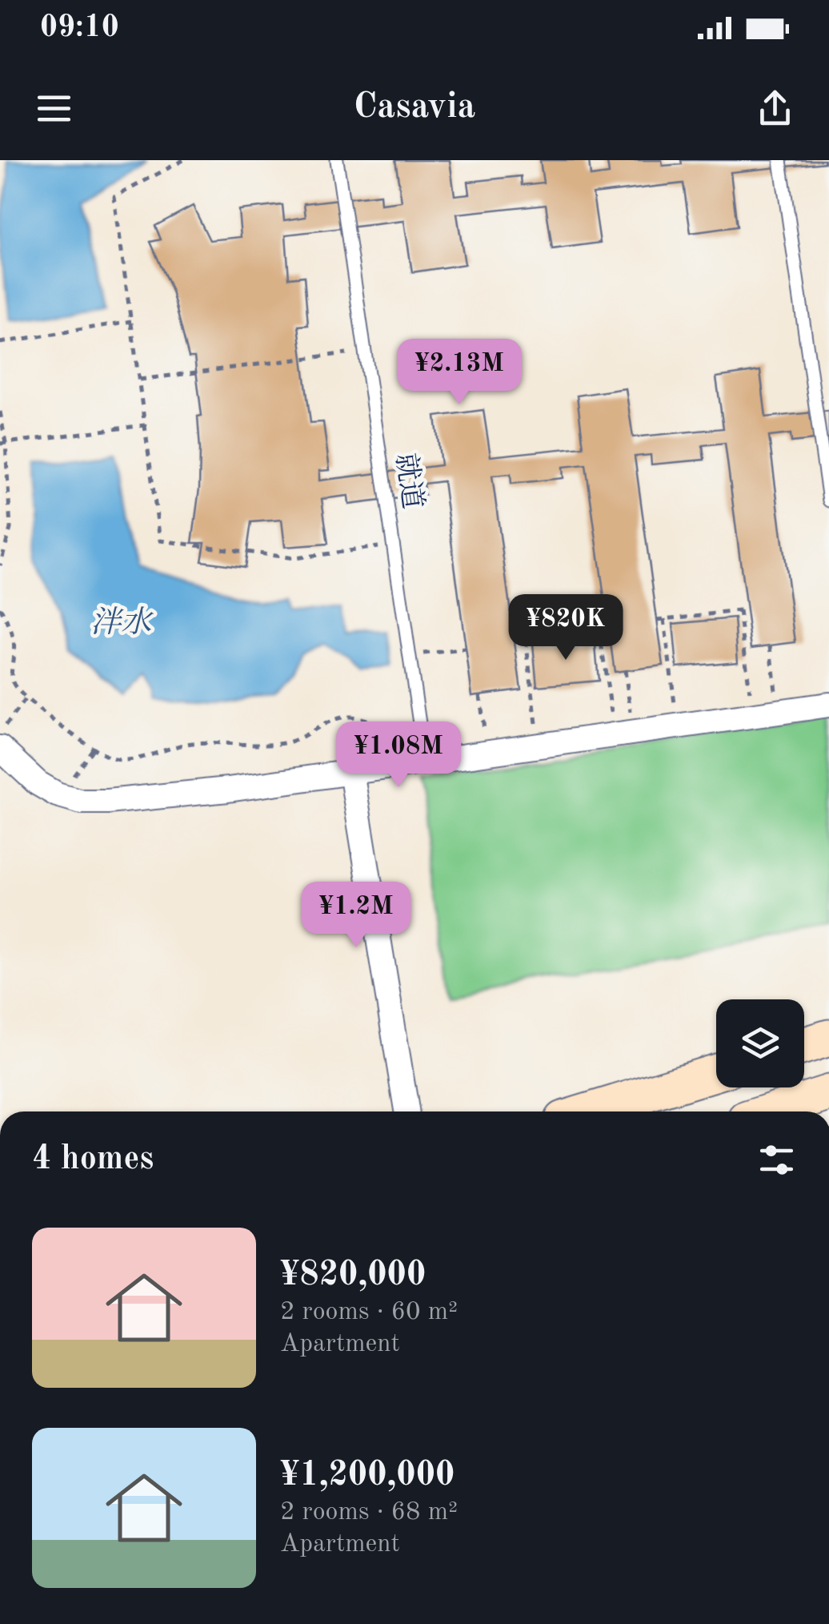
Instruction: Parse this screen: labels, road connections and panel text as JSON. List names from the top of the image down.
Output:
{
  "streets": {
    "lane": ["就道"]
  },
  "water": ["泮水"],
  "page": {
    "status": "09:10",
    "header": "Casavia",
    "price": [
      "¥2.13M",
      "¥820K",
      "¥1.08M",
      "¥1.2M"
    ],
    "heading": "4 homes",
    "list": [
      {
        "name": "¥820,000",
        "note": "2 rooms · 60 m² · Apartment"
      },
      {
        "name": "¥1,200,000",
        "note": "2 rooms · 68 m² · Apartment"
      }
    ]
  }
}
